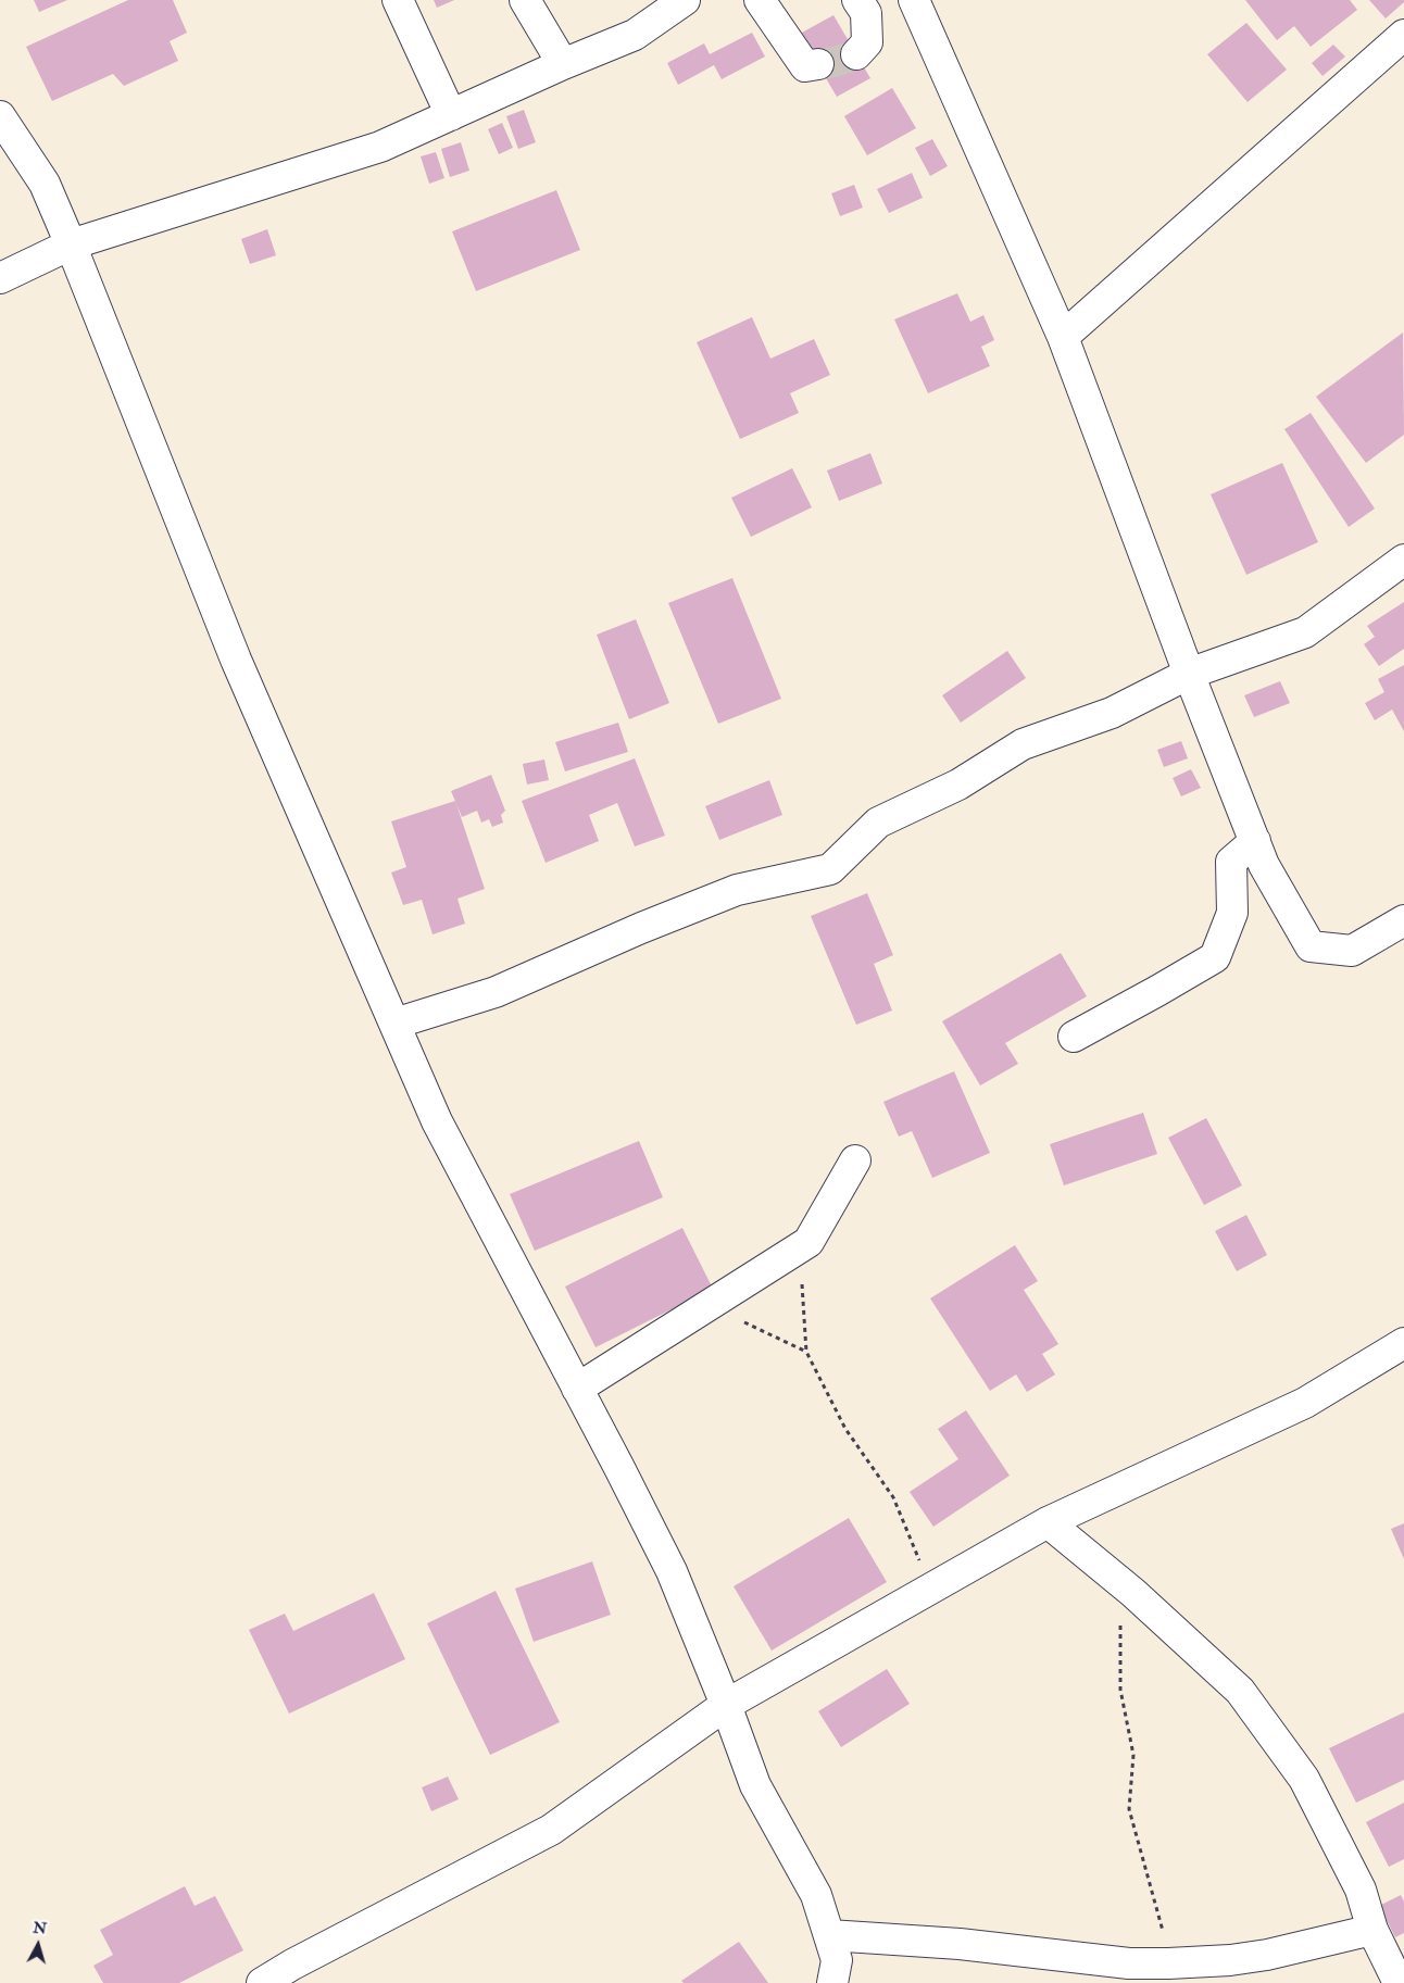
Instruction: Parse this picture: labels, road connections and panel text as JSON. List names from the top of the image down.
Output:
{
  "north": "top"
}
